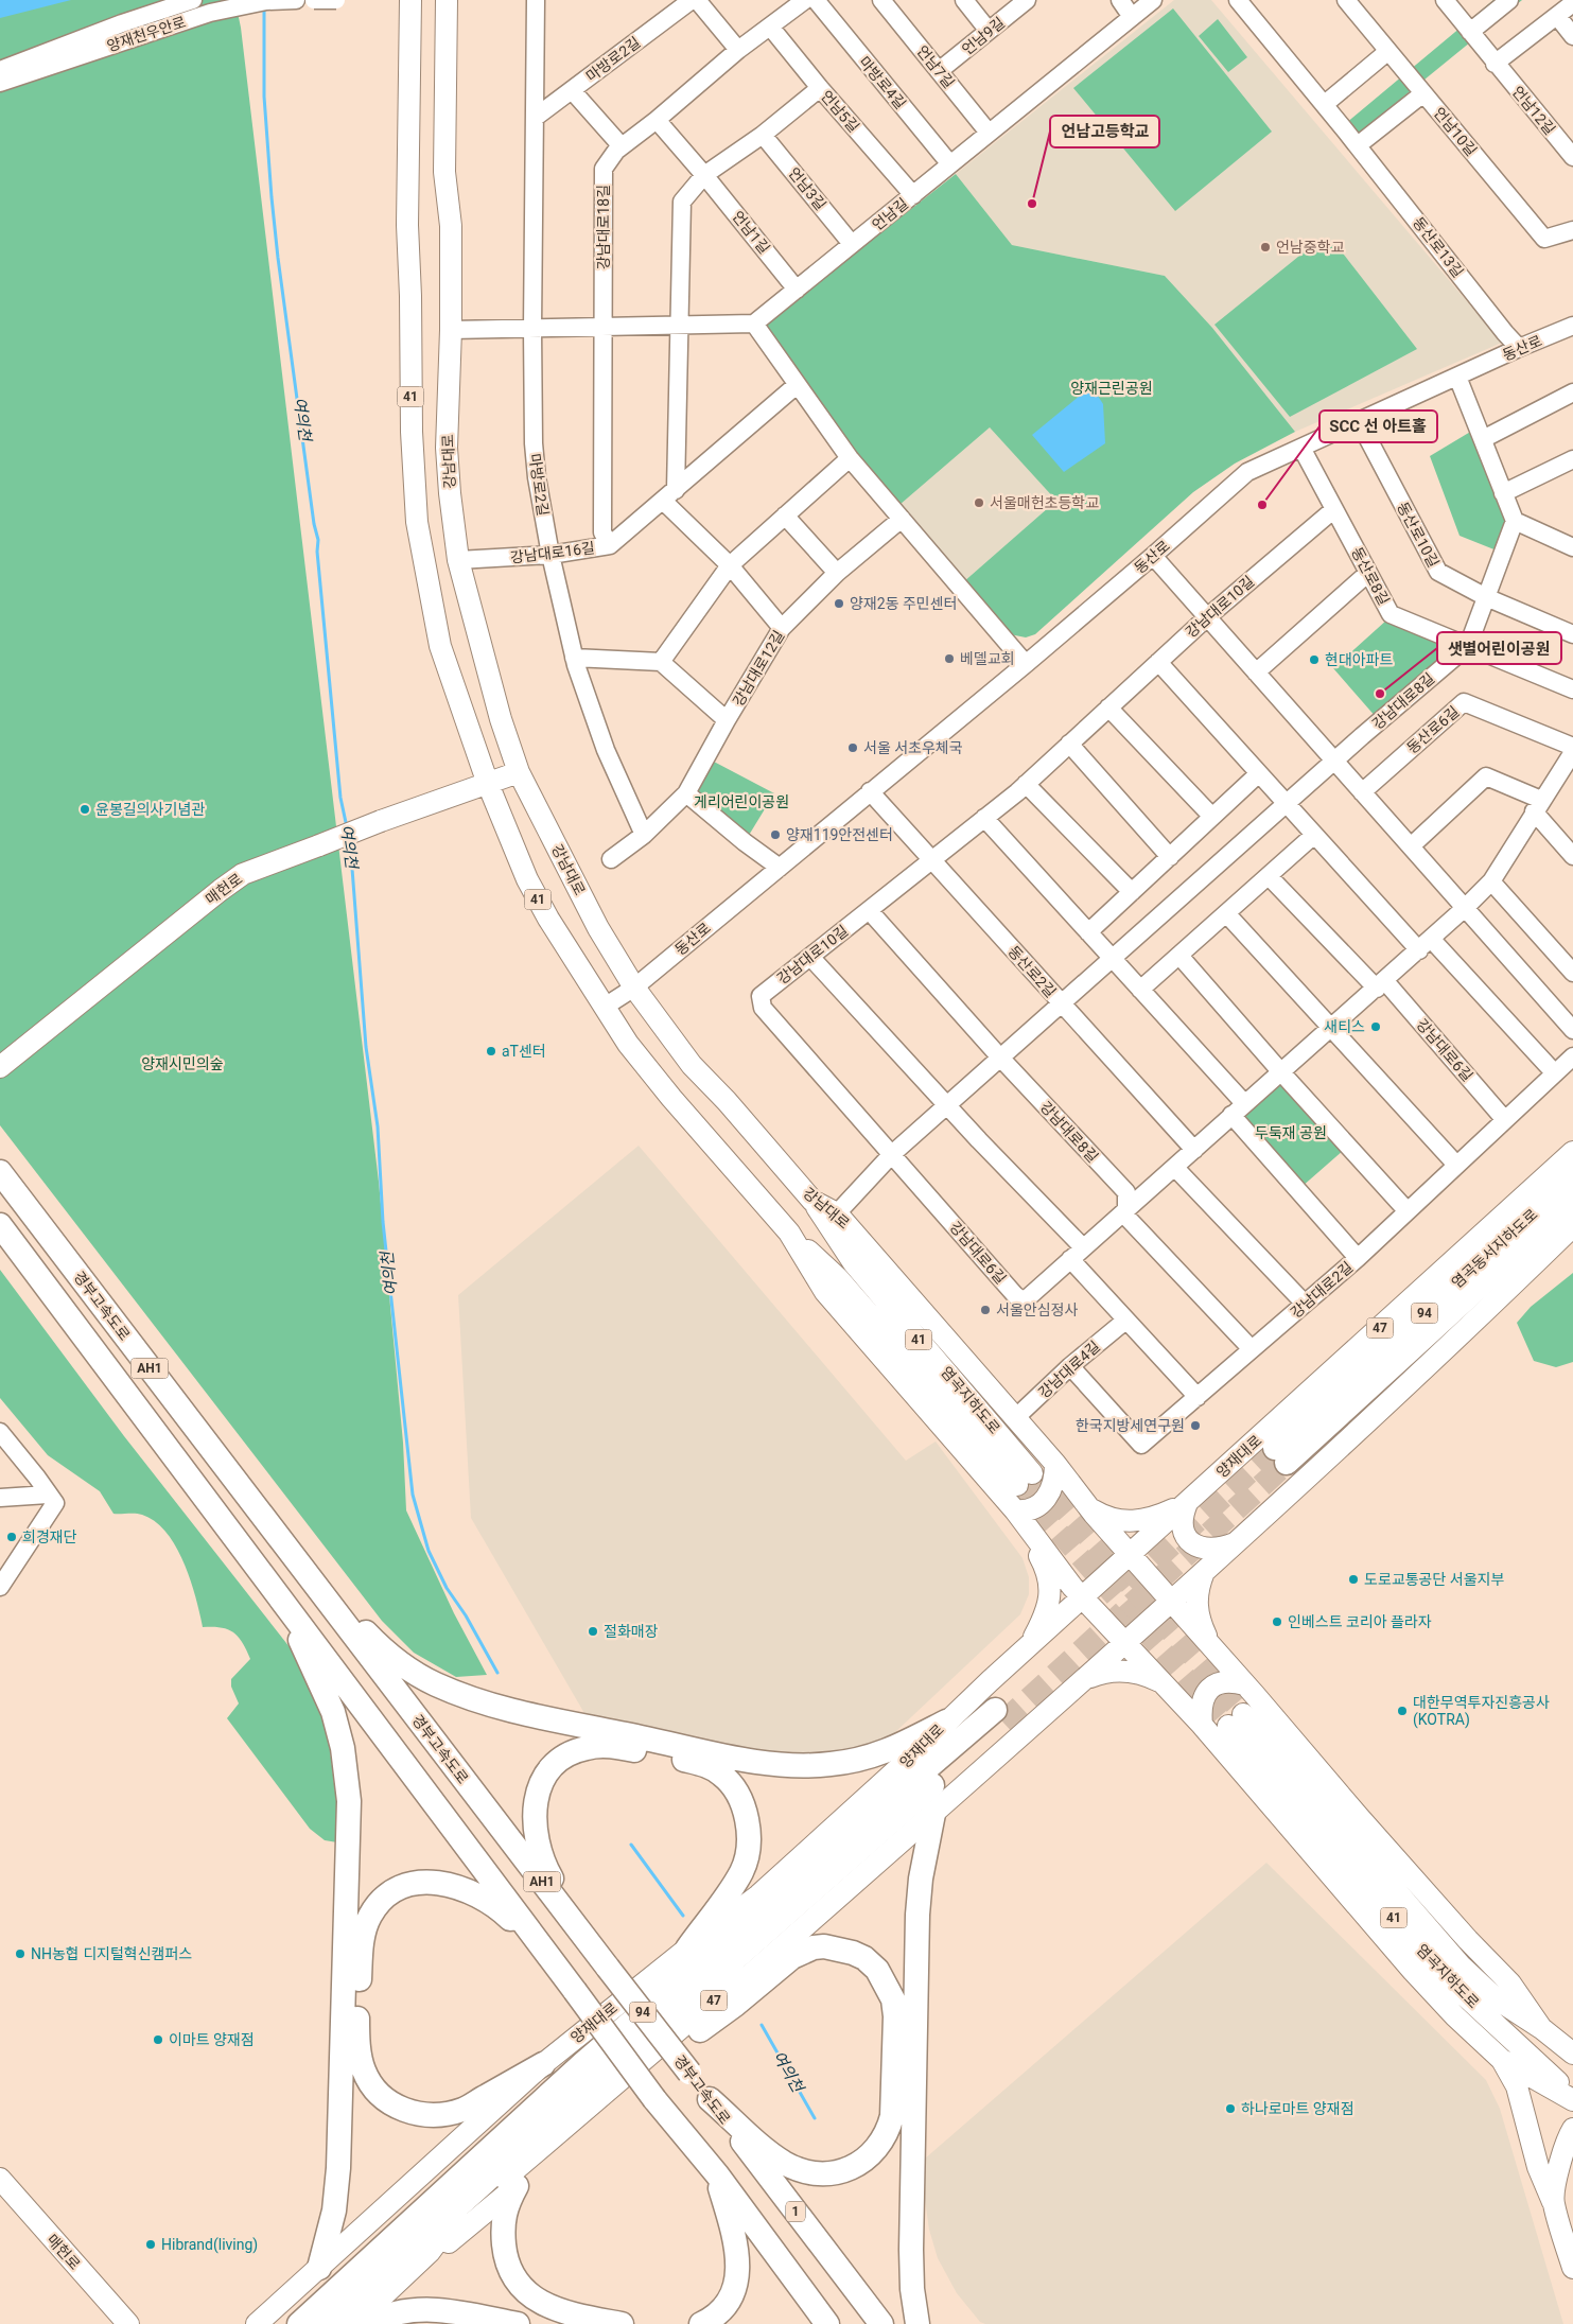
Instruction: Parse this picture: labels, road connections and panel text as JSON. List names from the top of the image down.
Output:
{
  "streets": {
    "highway": [
      "염곡동서지하도로",
      "경부고속도로",
      "94",
      "AH1",
      "양재대로",
      "1"
    ],
    "main road": [
      "41",
      "강남대로",
      "매헌로",
      "47",
      "염곡지하도로"
    ],
    "street": [
      "양재천우안로",
      "언남9길",
      "마방로2길",
      "언남7길",
      "마방로4길",
      "언남12길",
      "언남5길",
      "언남10길",
      "언남3길",
      "언남길",
      "강남대로18길",
      "언남1길",
      "동산로13길",
      "동산로",
      "동산로10길",
      "강남대로16길",
      "동산로8길",
      "강남대로10길",
      "강남대로12길",
      "강남대로8길",
      "동산로6길",
      "동산로2길",
      "강남대로6길",
      "강남대로2길",
      "강남대로4길"
    ]
  },
  "crossings": [
    ["언남9길", "언남7길"],
    ["마방로2길", "강남대로16길"],
    ["마방로2길", "강남대로12길"],
    ["언남7길", "언남길"],
    ["마방로4길", "언남길"],
    ["언남5길", "언남길"],
    ["언남3길", "언남길"],
    ["언남길", "언남1길"],
    ["강남대로18길", "언남1길"],
    ["강남대로18길", "강남대로16길"],
    ["동산로13길", "동산로"],
    ["동산로", "41"],
    ["동산로", "강남대로"],
    ["동산로", "동산로10길"],
    ["동산로", "동산로8길"],
    ["동산로", "동산로2길"],
    ["41", "매헌로"],
    ["41", "염곡지하도로"],
    ["강남대로", "강남대로16길"],
    ["강남대로", "강남대로8길"],
    ["강남대로", "매헌로"],
    ["강남대로", "47"],
    ["강남대로", "강남대로4길"],
    ["강남대로", "염곡지하도로"],
    ["강남대로", "양재대로"],
    ["동산로10길", "강남대로8길"],
    ["동산로8길", "강남대로10길"],
    ["동산로8길", "강남대로8길"],
    ["강남대로10길", "강남대로8길"],
    ["강남대로10길", "동산로2길"],
    ["강남대로10길", "강남대로6길"],
    ["강남대로8길", "동산로2길"],
    ["강남대로8길", "강남대로6길"],
    ["동산로2길", "강남대로6길"],
    ["강남대로6길", "강남대로2길"],
    ["강남대로2길", "강남대로4길"]
  ],
  "water": ["여의천"],
  "parks": [
    "양재근린공원",
    "게리어린이공원",
    "양재시민의숲",
    "두둑재 공원"
  ],
  "places": [
    "언남고등학교",
    "언남중학교",
    "서울매헌초등학교",
    "SCC 선 아트홀",
    "양재2동 주민센터",
    "베델교회",
    "현대아파트",
    "샛별어린이공원",
    "서울 서초우체국",
    "윤봉길의사기념관",
    "양재119안전센터",
    "새티스",
    "aT센터",
    "서울안심정사",
    "한국지방세연구원",
    "희경재단",
    "도로교통공단 서울지부",
    "인베스트 코리아 플라자",
    "절화매장",
    "대한무역투자진흥공사 (KOTRA)",
    "NH농협 디지털혁신캠퍼스",
    "이마트 양재점",
    "하나로마트 양재점",
    "Hibrand(living)"
  ]
}
